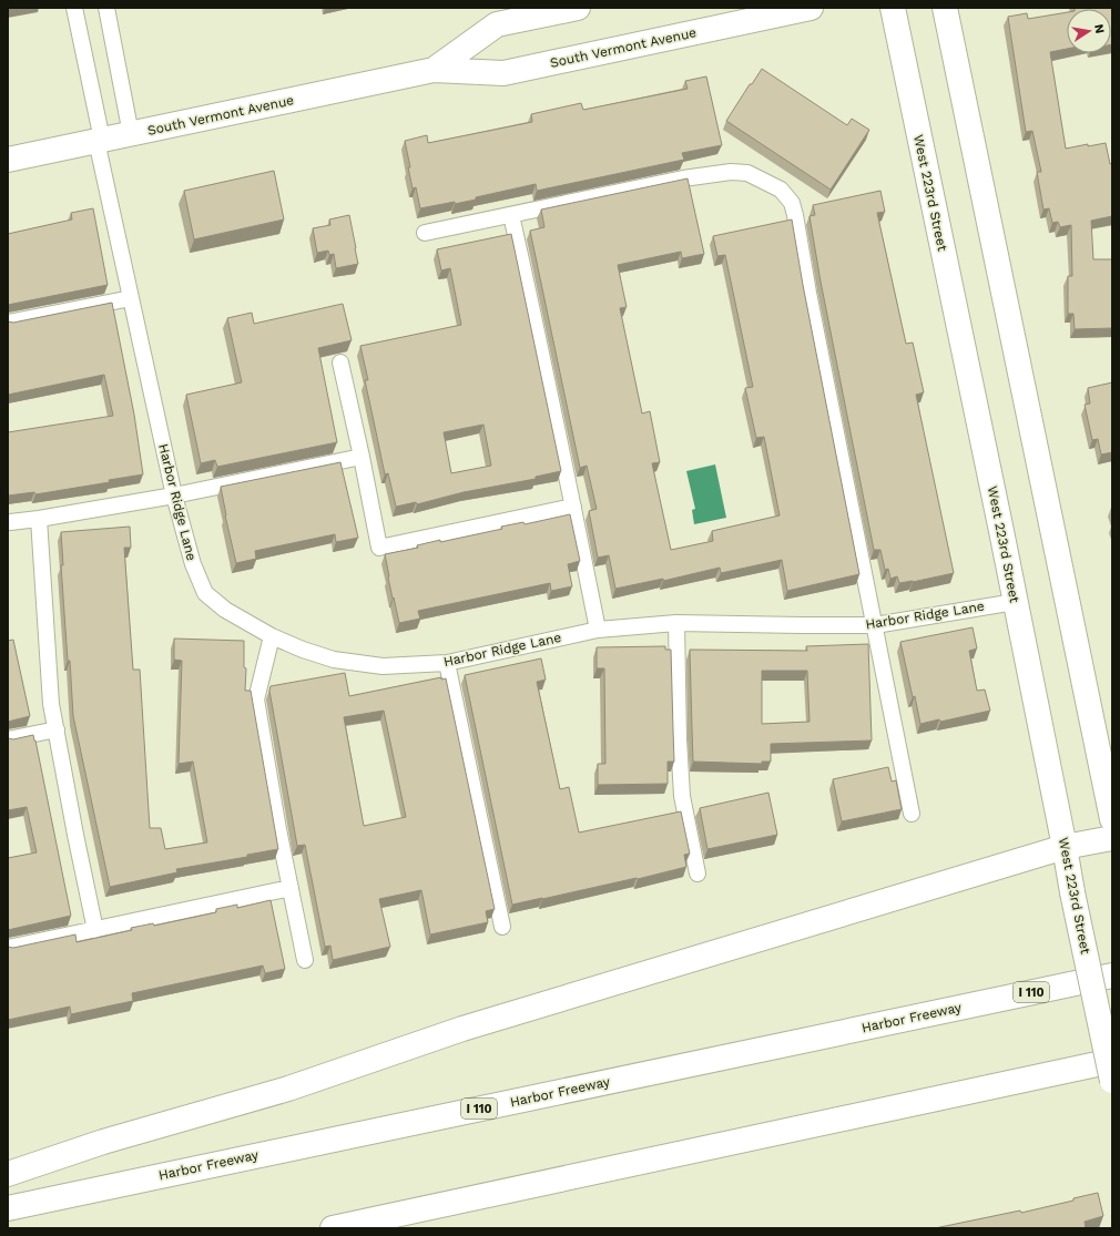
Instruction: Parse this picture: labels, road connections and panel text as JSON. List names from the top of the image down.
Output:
{
  "streets": {
    "main road": [
      "South Vermont Avenue",
      "West 223rd Street",
      "I 110",
      "Harbor Freeway"
    ],
    "lane": ["Harbor Ridge Lane"]
  },
  "crossings": [
    ["South Vermont Avenue", "Harbor Ridge Lane"],
    ["West 223rd Street", "Harbor Ridge Lane"]
  ],
  "north": "right"
}
